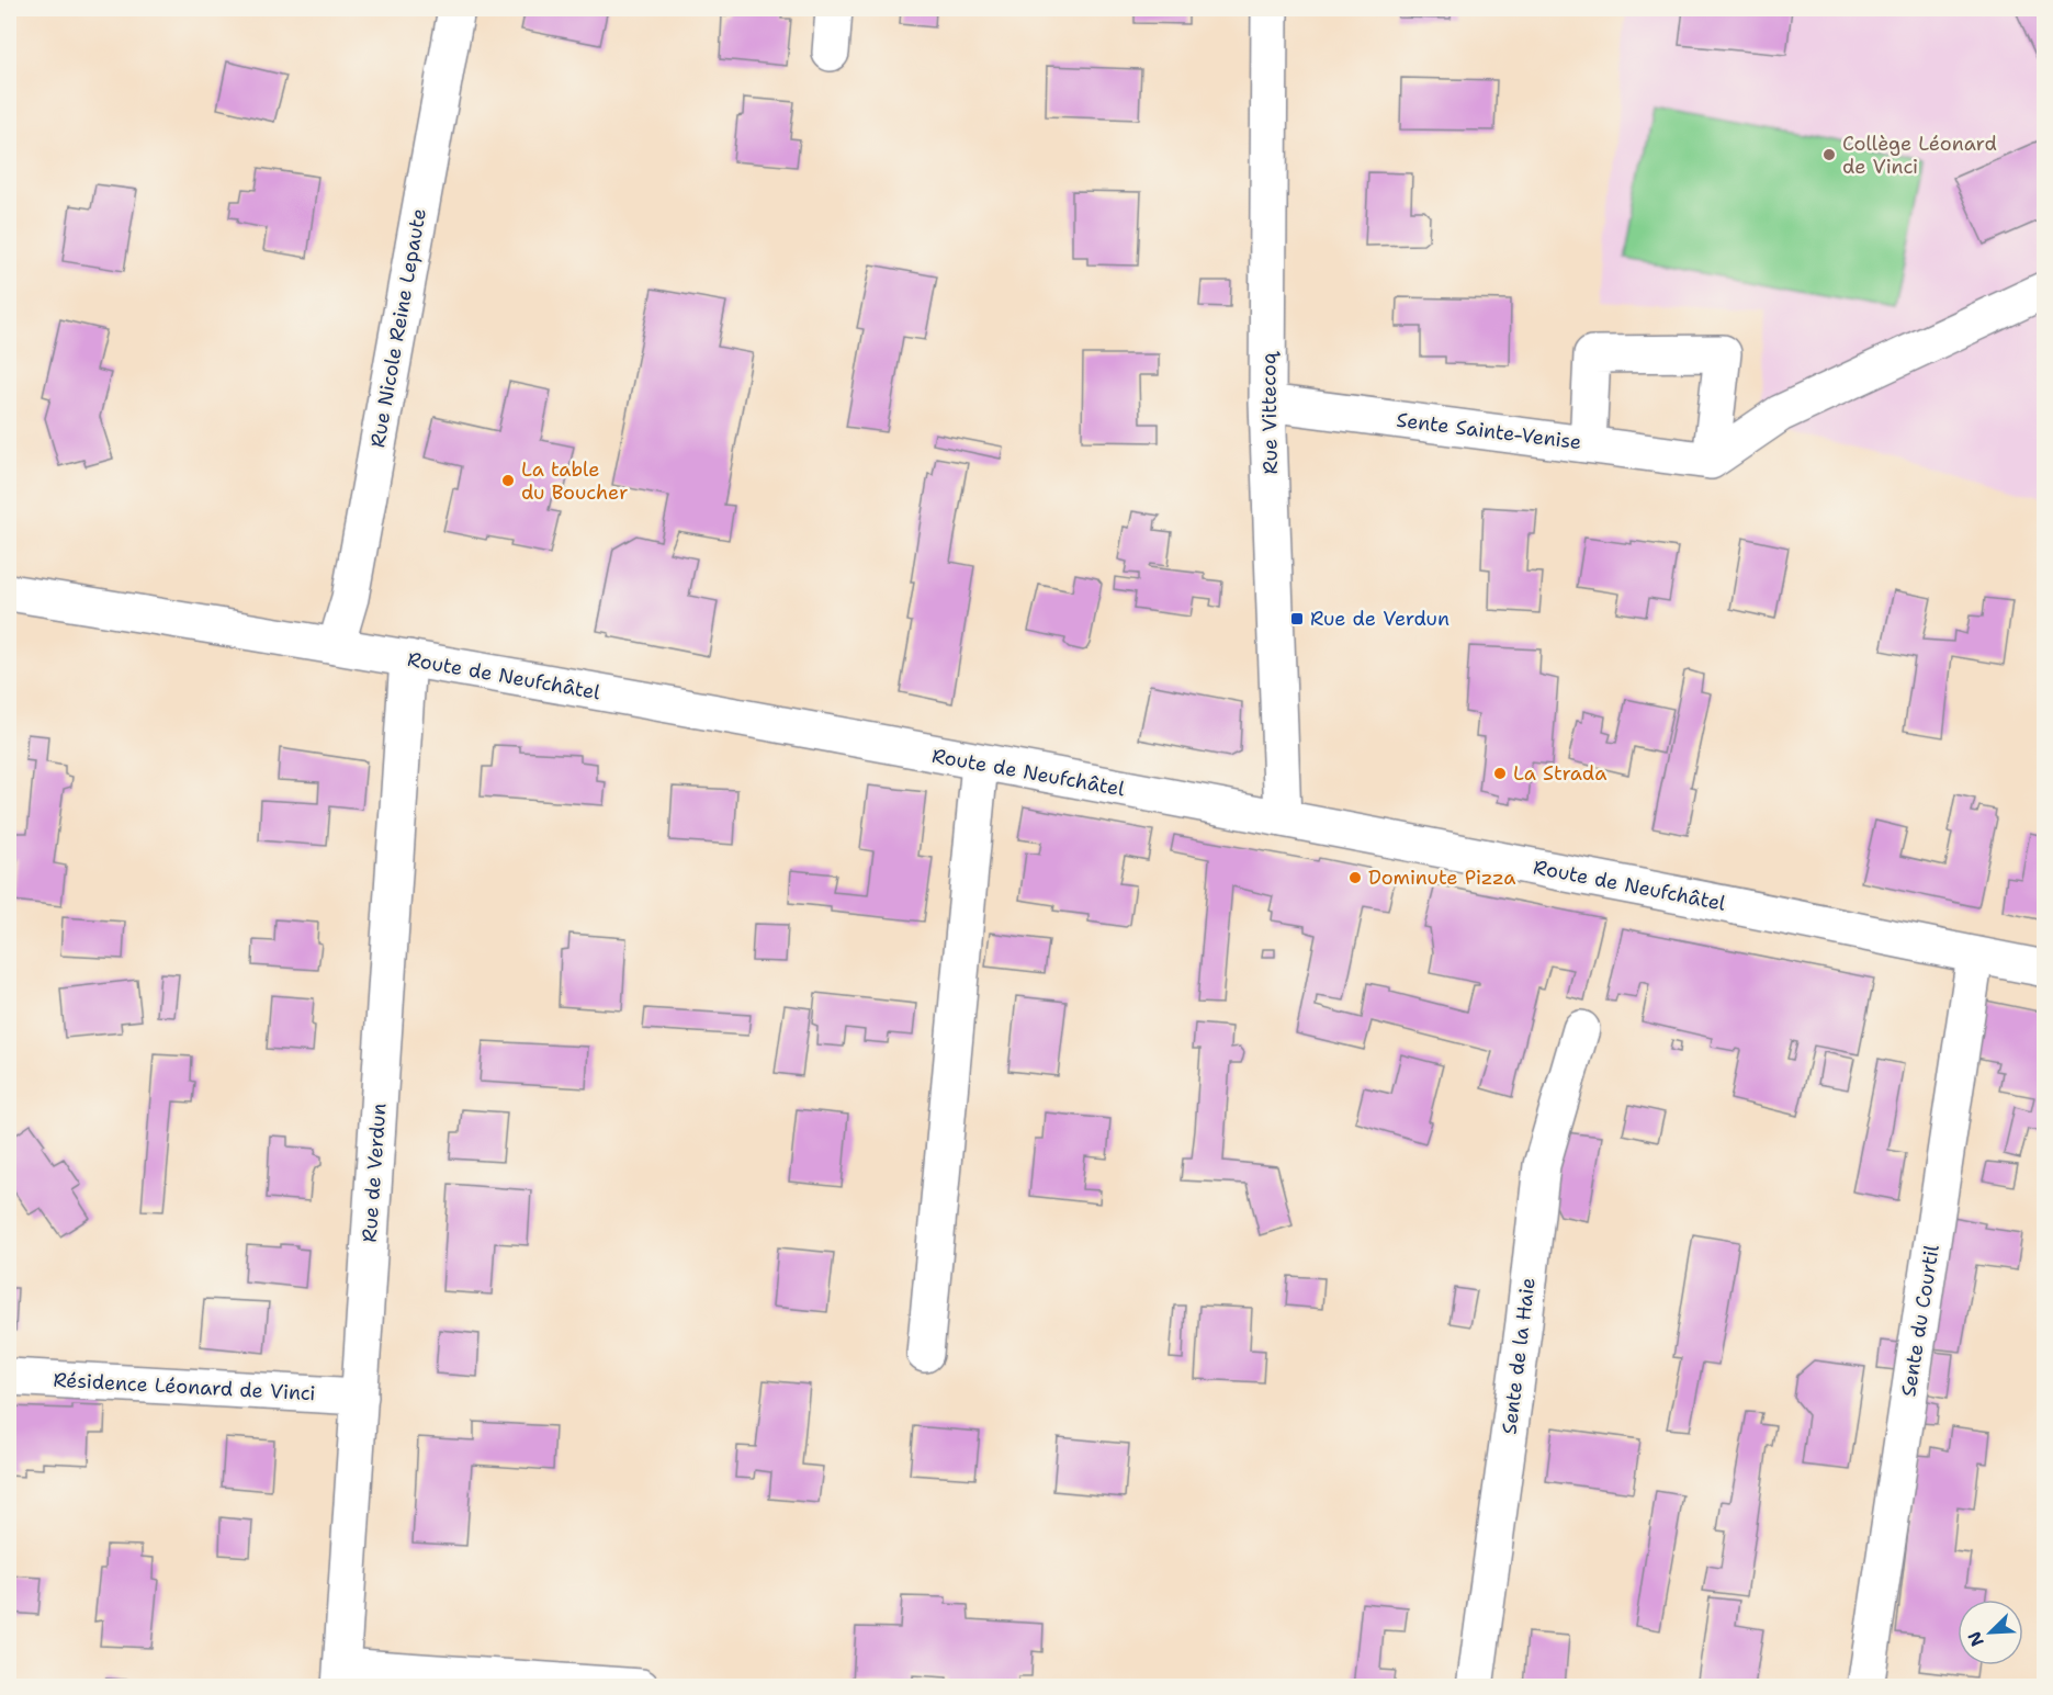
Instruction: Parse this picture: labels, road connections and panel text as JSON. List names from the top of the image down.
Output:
{
  "streets": {
    "street": [
      "Rue Nicole Reine Lepaute",
      "Rue Vittecoq",
      "Sente Sainte-Venise",
      "Route de Neufchâtel",
      "Rue de Verdun",
      "Sente du Courtil",
      "Sente de la Haie",
      "Résidence Léonard de Vinci"
    ]
  },
  "crossings": [
    ["Rue Nicole Reine Lepaute", "Route de Neufchâtel"],
    ["Rue Vittecoq", "Sente Sainte-Venise"],
    ["Rue Vittecoq", "Route de Neufchâtel"],
    ["Route de Neufchâtel", "Rue de Verdun"],
    ["Route de Neufchâtel", "Sente du Courtil"],
    ["Rue de Verdun", "Résidence Léonard de Vinci"]
  ],
  "places": {
    "other": [
      "Collège Léonard de Vinci",
      "La table du Boucher",
      "La Strada",
      "Dominute Pizza"
    ],
    "transit": ["Rue de Verdun"]
  },
  "north": "bottom left"
}
